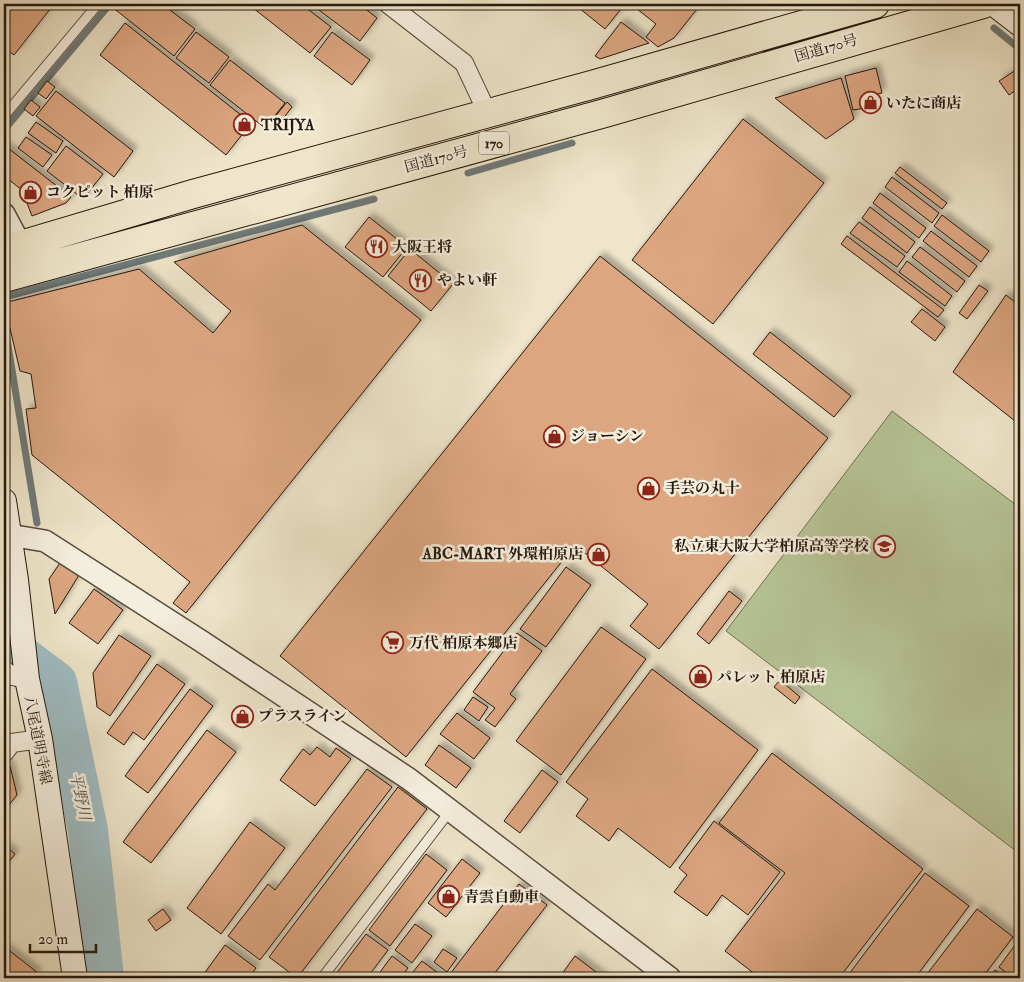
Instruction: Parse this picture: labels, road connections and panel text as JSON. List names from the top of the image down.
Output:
{
  "streets": {
    "highway": ["国道170号", "170"],
    "main road": ["八尾道明寺線"]
  },
  "water": ["平野川"],
  "places": {
    "shop": [
      "いたに商店",
      "TRIJYA",
      "コクピット 柏原",
      "ジョーシン",
      "手芸の丸十",
      "ABC-MART 外環柏原店",
      "パレット 柏原店",
      "プラスライン",
      "青雲自動車"
    ],
    "restaurant": ["大阪王将", "やよい軒"],
    "school or university": ["私立東大阪大学柏原高等学校"],
    "supermarket": ["万代 柏原本郷店"]
  },
  "scale_bar": "20 m"
}
